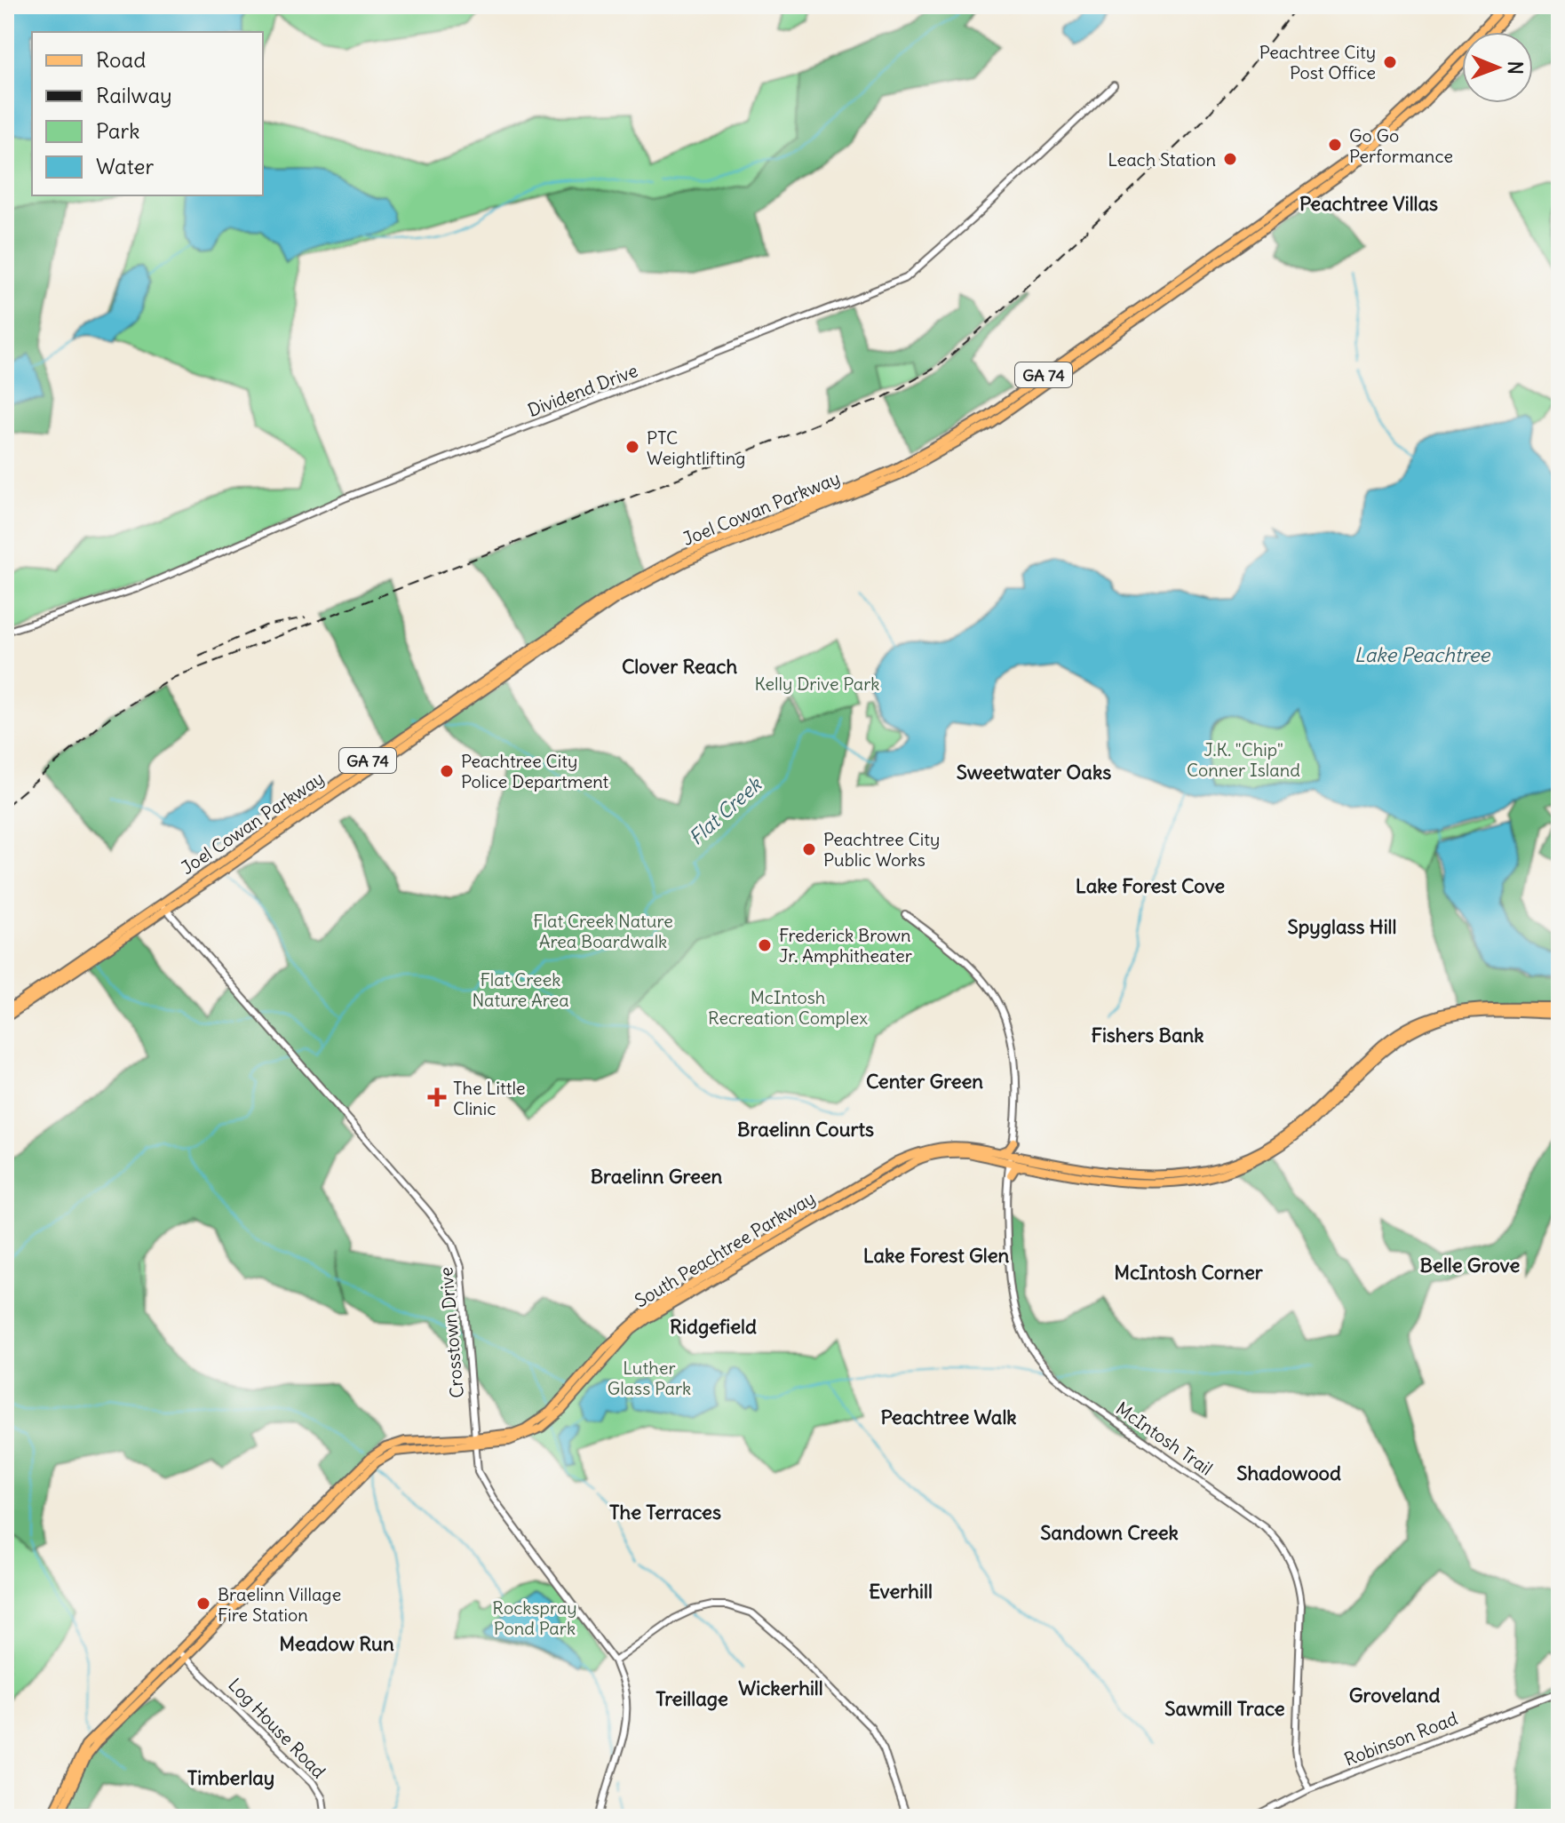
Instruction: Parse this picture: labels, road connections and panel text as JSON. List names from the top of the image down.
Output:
{
  "streets": {
    "main road": ["GA 74", "Joel Cowan Parkway", "South Peachtree Parkway"],
    "street": [
      "Dividend Drive",
      "Crosstown Drive",
      "McIntosh Trail",
      "Log House Road",
      "Robinson Road"
    ]
  },
  "crossings": [
    ["Joel Cowan Parkway", "Crosstown Drive"],
    ["South Peachtree Parkway", "Crosstown Drive"],
    ["South Peachtree Parkway", "Log House Road"],
    ["McIntosh Trail", "Robinson Road"]
  ],
  "districts": [
    "Peachtree Villas",
    "Clover Reach",
    "Sweetwater Oaks",
    "Lake Forest Cove",
    "Spyglass Hill",
    "Fishers Bank",
    "Center Green",
    "Braelinn Courts",
    "Braelinn Green",
    "Lake Forest Glen",
    "Belle Grove",
    "McIntosh Corner",
    "Ridgefield",
    "Peachtree Walk",
    "Shadowood",
    "The Terraces",
    "Sandown Creek",
    "Everhill",
    "Meadow Run",
    "Wickerhill",
    "Groveland",
    "Treillage",
    "Sawmill Trace",
    "Timberlay"
  ],
  "water": ["Lake Peachtree", "Flat Creek"],
  "parks": [
    "Kelly Drive Park",
    "J.K. \"Chip\" Conner Island",
    "Flat Creek Nature Area Boardwalk",
    "Flat Creek Nature Area",
    "McIntosh Recreation Complex",
    "Luther Glass Park",
    "Rockspray Pond Park"
  ],
  "places": {
    "other": [
      "Peachtree City Post Office",
      "Go Go Performance",
      "Leach Station",
      "PTC Weightlifting",
      "Peachtree City Police Department",
      "Peachtree City Public Works",
      "Frederick Brown Jr. Amphitheater",
      "Braelinn Village Fire Station"
    ],
    "health": ["The Little Clinic"]
  },
  "legend": [
    "Road",
    "Railway",
    "Park",
    "Water"
  ],
  "north": "right"
}
